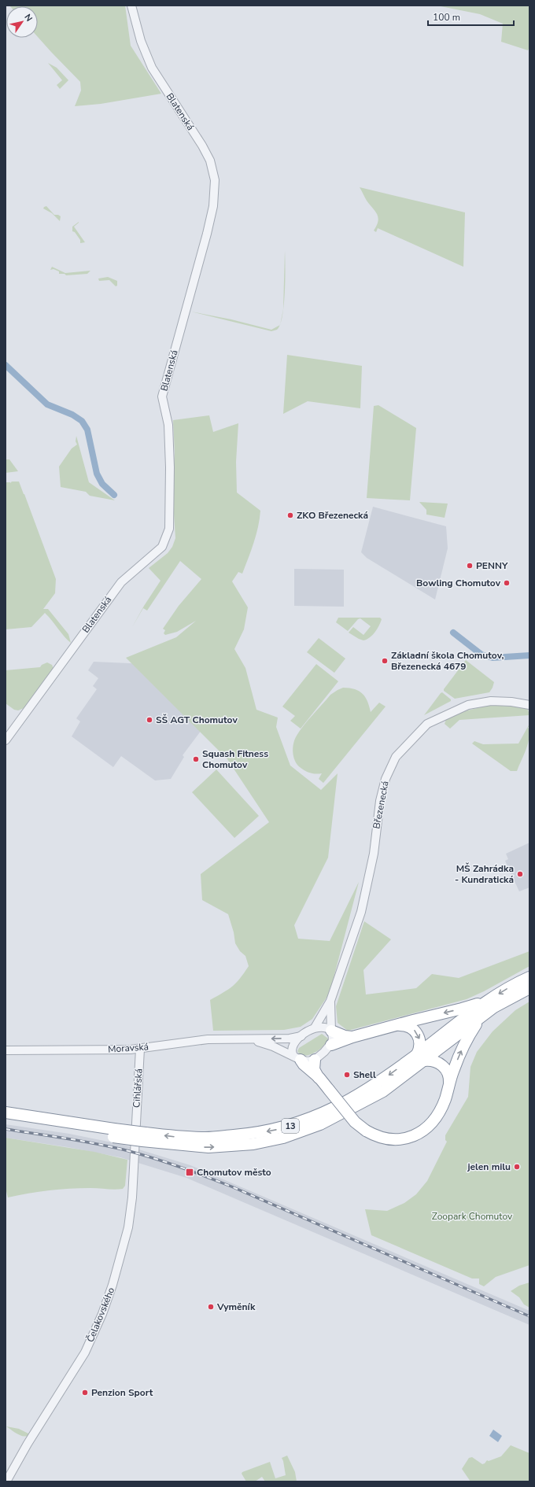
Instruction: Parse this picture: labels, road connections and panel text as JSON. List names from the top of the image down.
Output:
{
  "streets": {
    "highway": ["13"],
    "street": [
      "Blatenská",
      "Březenecká",
      "Moravská",
      "Cihlářská",
      "Čelakovského"
    ]
  },
  "crossings": [
    ["Moravská", "Cihlářská"],
    ["Cihlářská", "Čelakovského"]
  ],
  "parks": ["Zoopark Chomutov"],
  "places": {
    "other": [
      "ZKO Březenecká",
      "PENNY",
      "Bowling Chomutov",
      "Základní škola Chomutov, Březenecká 4679",
      "SŠ AGT Chomutov",
      "Squash Fitness Chomutov",
      "MŠ Zahrádka - Kundratická",
      "Shell",
      "jelen milu",
      "Vyměník",
      "Penzion Sport"
    ],
    "transit": ["Chomutov město"]
  },
  "scale_bar": "100 m",
  "north": "top right"
}
